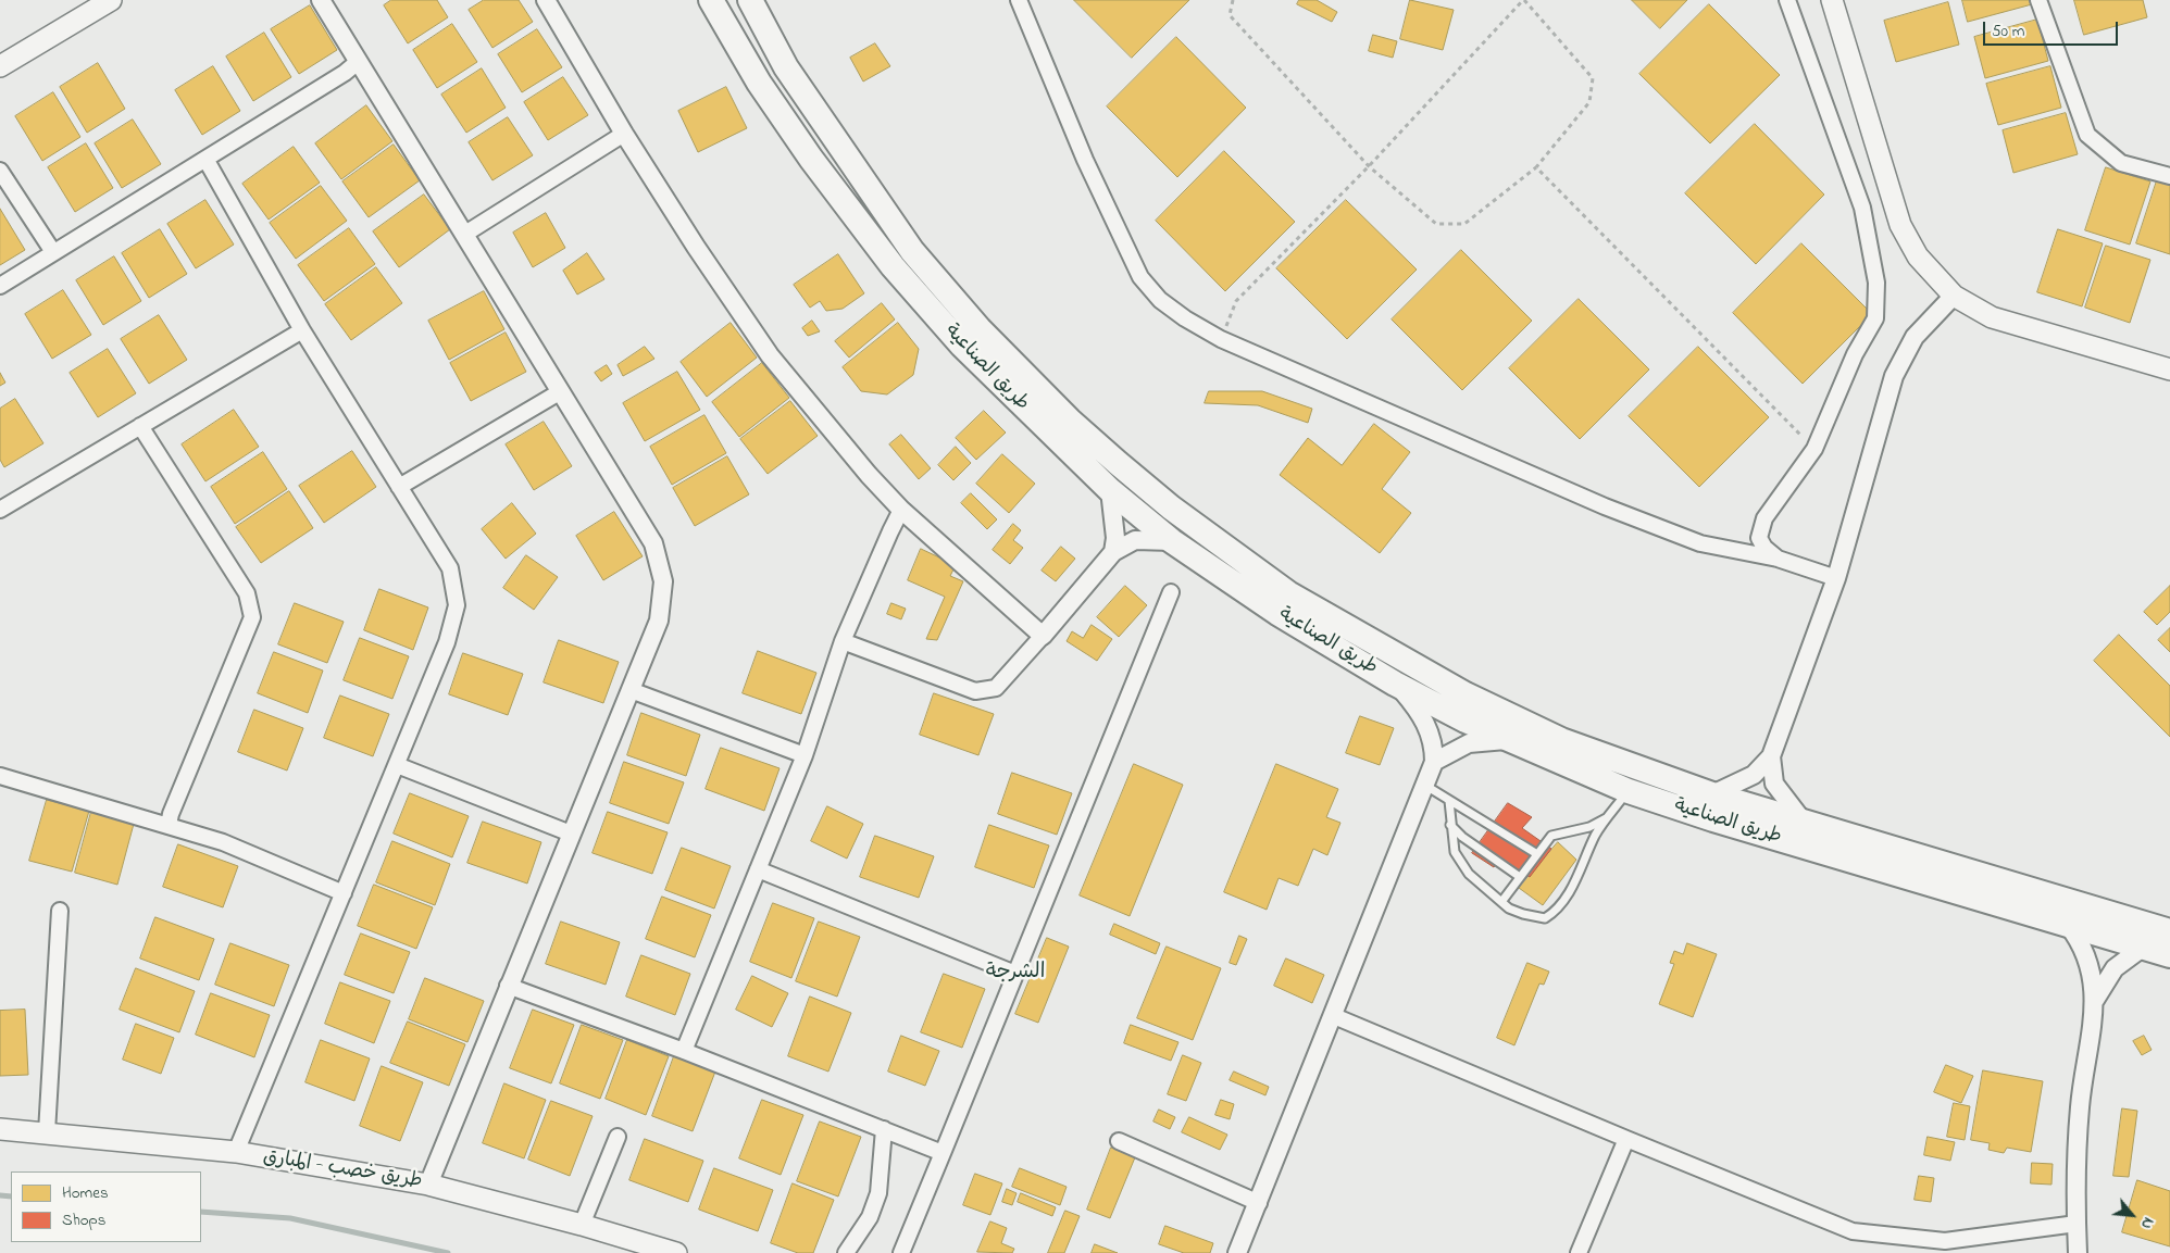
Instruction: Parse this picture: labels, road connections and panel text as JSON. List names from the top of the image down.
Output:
{
  "streets": {
    "highway": ["طريق الصناعية"],
    "main road": ["طريق خصب - المبارق"]
  },
  "districts": ["الشرجة"],
  "legend": ["Homes", "Shops"],
  "scale_bar": "50 m",
  "north": "bottom right"
}
